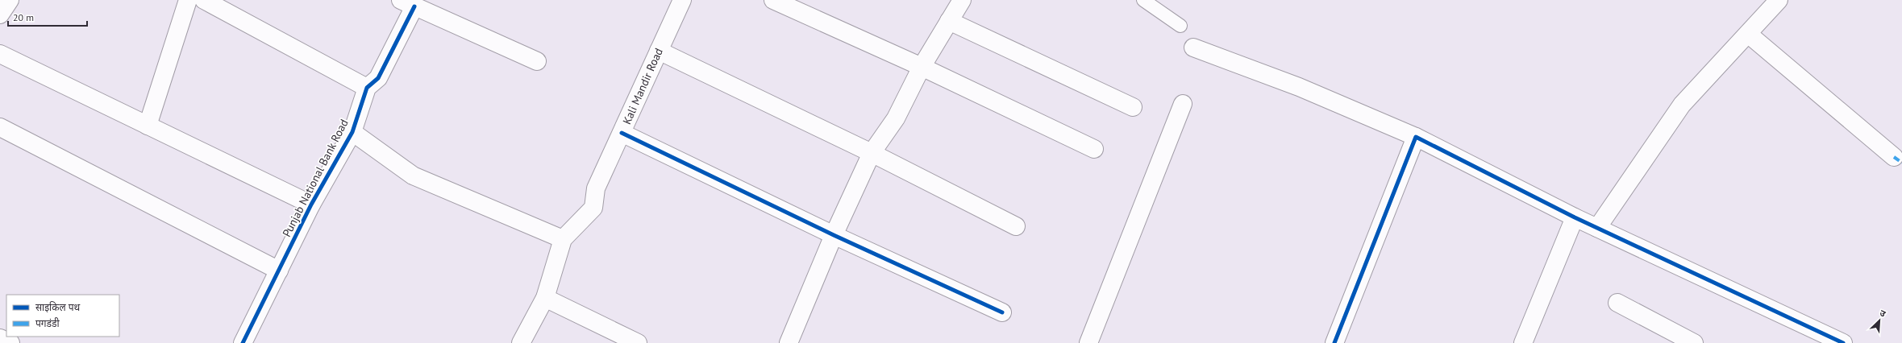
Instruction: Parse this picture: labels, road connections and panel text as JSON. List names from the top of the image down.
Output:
{
  "streets": {
    "street": ["Kali Mandir Road", "Punjab National Bank Road"]
  },
  "legend": ["साइकिल पथ", "पगडंडी"],
  "scale_bar": "20 m",
  "north": "top right"
}
